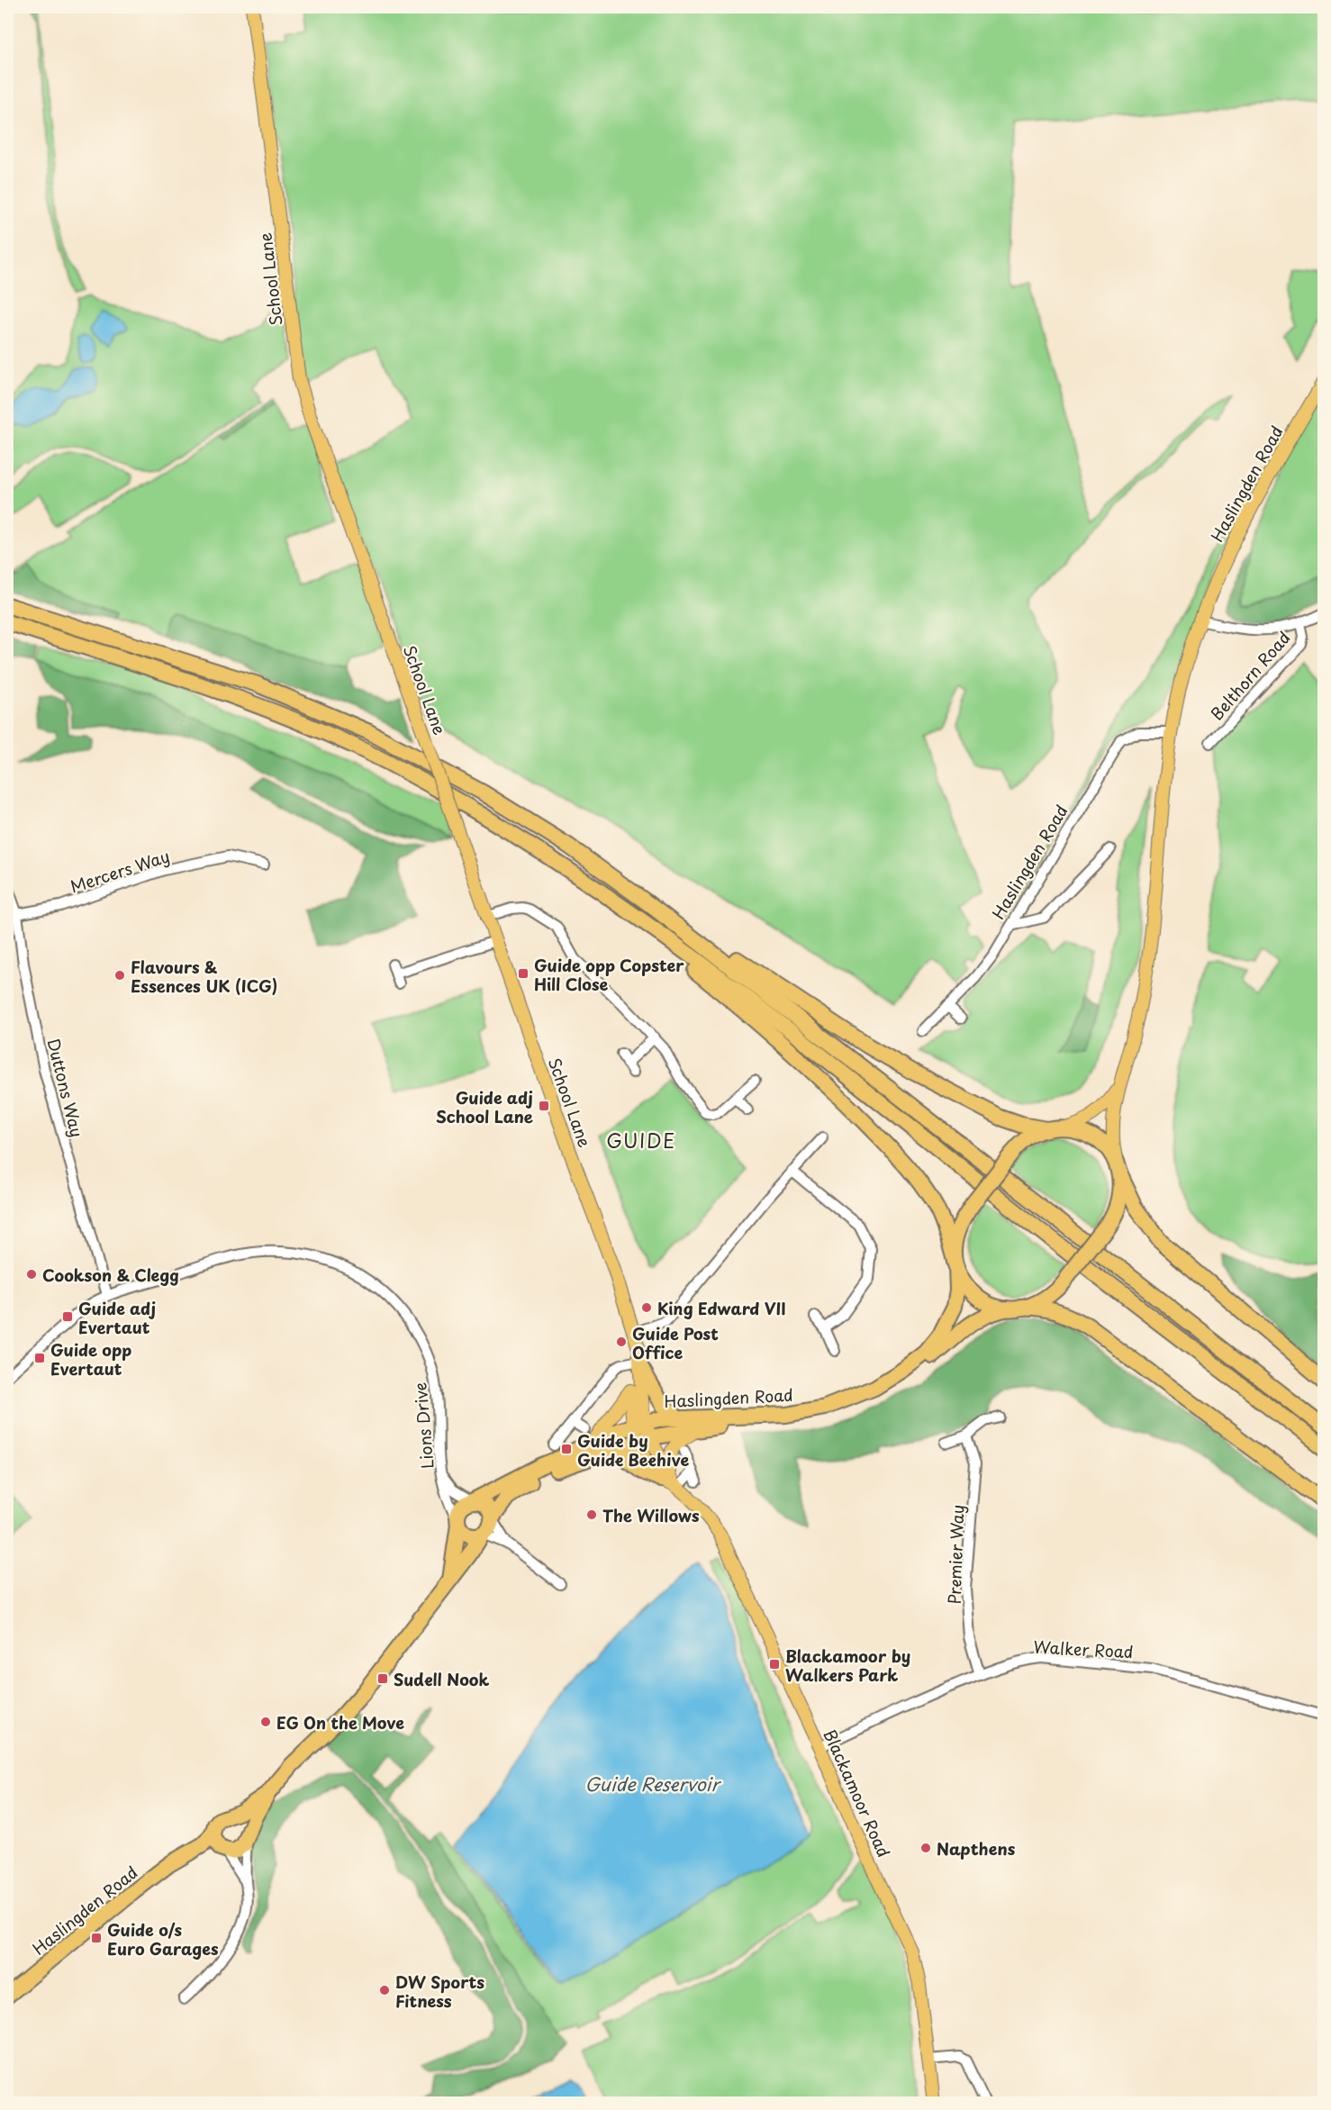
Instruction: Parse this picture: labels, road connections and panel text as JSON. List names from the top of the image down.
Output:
{
  "streets": {
    "highway": ["Haslingden Road"],
    "main road": ["School Lane", "Blackamoor Road"],
    "street": [
      "Belthorn Road",
      "Mercers Way",
      "Duttons Way",
      "Lions Drive",
      "Premier Way",
      "Walker Road"
    ]
  },
  "crossings": [
    ["School Lane", "Haslingden Road"],
    ["School Lane", "Blackamoor Road"],
    ["Haslingden Road", "Belthorn Road"],
    ["Haslingden Road", "Lions Drive"],
    ["Haslingden Road", "Blackamoor Road"],
    ["Mercers Way", "Duttons Way"],
    ["Duttons Way", "Lions Drive"],
    ["Premier Way", "Walker Road"],
    ["Walker Road", "Blackamoor Road"]
  ],
  "districts": ["GUIDE"],
  "water": ["Guide Reservoir"],
  "places": {
    "transit": [
      "Guide opp Copster Hill Close",
      "Guide adj School Lane",
      "Guide adj Evertaut",
      "Guide opp Evertaut",
      "Guide by Guide Beehive",
      "Blackamoor by Walkers Park",
      "Sudell Nook",
      "Guide o/s Euro Garages"
    ],
    "other": [
      "Flavours & Essences UK (ICG)",
      "Cookson & Clegg",
      "King Edward VII",
      "Guide Post Office",
      "The Willows",
      "EG On the Move",
      "Napthens",
      "DW Sports Fitness"
    ]
  }
}
